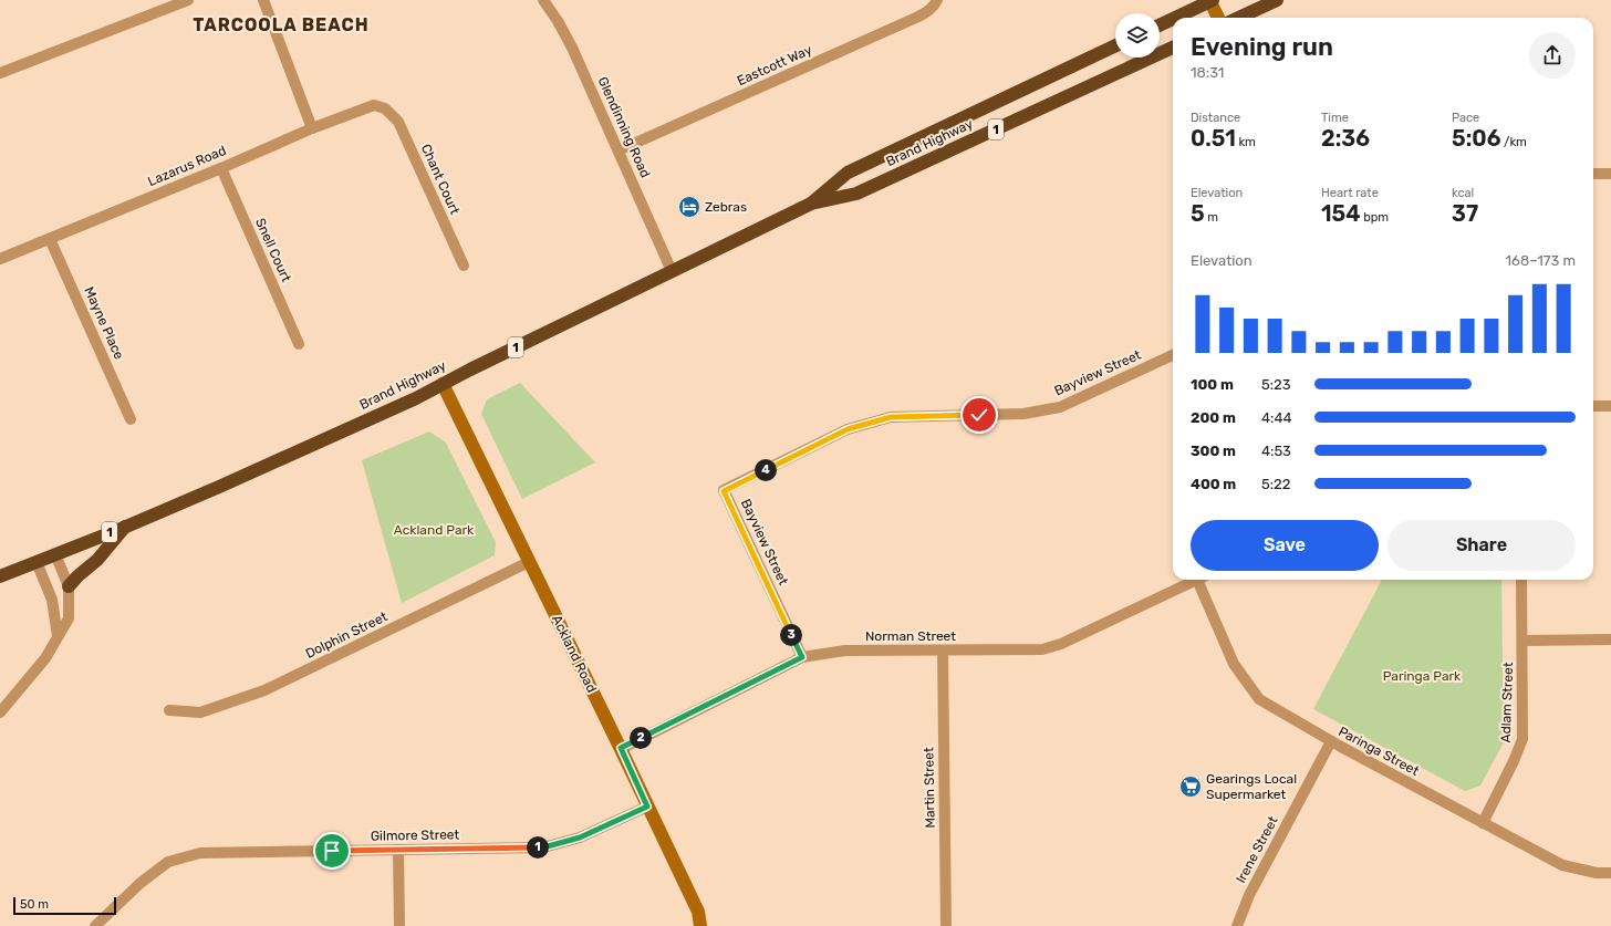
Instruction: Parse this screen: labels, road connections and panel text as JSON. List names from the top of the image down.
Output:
{
  "streets": {
    "highway": ["1", "Brand Highway"],
    "main road": ["Ackland Road"],
    "street": [
      "Eastcott Way",
      "Glendinning Road",
      "Lazarus Road",
      "Chant Court",
      "Snell Court",
      "Mayne Place",
      "Bayview Street",
      "Dolphin Street",
      "Norman Street",
      "Adlam Street",
      "Paringa Street",
      "Martin Street",
      "Gilmore Street",
      "Irene Street"
    ]
  },
  "crossings": [
    ["Eastcott Way", "Glendinning Road"],
    ["Glendinning Road", "Brand Highway"],
    ["Brand Highway", "Ackland Road"],
    ["Lazarus Road", "Chant Court"],
    ["Lazarus Road", "Snell Court"],
    ["Lazarus Road", "Mayne Place"],
    ["Bayview Street", "Norman Street"],
    ["Dolphin Street", "Ackland Road"],
    ["Norman Street", "Ackland Road"],
    ["Norman Street", "Martin Street"],
    ["Ackland Road", "Gilmore Street"],
    ["Adlam Street", "Paringa Street"],
    ["Paringa Street", "Irene Street"]
  ],
  "districts": ["TARCOOLA BEACH"],
  "parks": ["Ackland Park", "Paringa Park"],
  "places": {
    "hotel": ["Zebras"],
    "supermarket": ["Gearings Local Supermarket"]
  },
  "scale_bar": "50 m",
  "page": {
    "heading": ["Evening run", "18:31"],
    "stats": [
      ["Distance", "0.51 km"],
      ["Time", "2:36"],
      ["Pace", "5:06 /km"],
      ["Elevation", "5 m"],
      ["Heart rate", "154 bpm"],
      ["kcal", "37"]
    ],
    "chart": ["Elevation", "168–173 m"],
    "list": [
      {
        "name": "100 m",
        "note": "5:23"
      },
      {
        "name": "200 m",
        "note": "4:44"
      },
      {
        "name": "300 m",
        "note": "4:53"
      },
      {
        "name": "400 m",
        "note": "5:22"
      }
    ],
    "pins": [
      "4",
      "3",
      "2",
      "1"
    ],
    "buttons": ["Save", "Share"],
    "scale": "50 m"
  }
}
